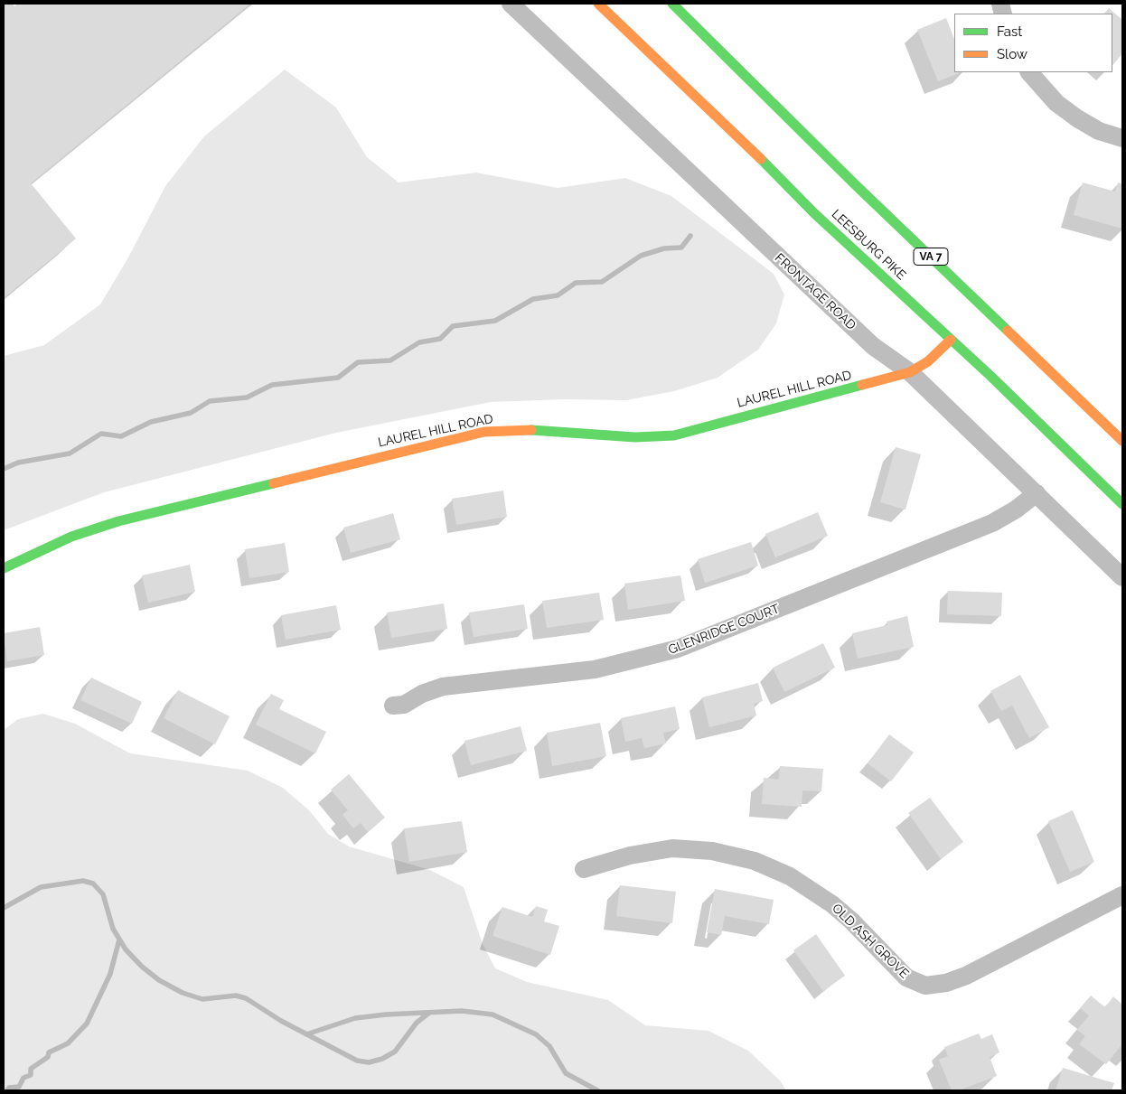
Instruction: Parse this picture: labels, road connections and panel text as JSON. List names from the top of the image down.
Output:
{
  "streets": {
    "main road": ["LEESBURG PIKE", "VA 7", "LAUREL HILL ROAD"],
    "street": ["FRONTAGE ROAD", "GLENRIDGE COURT", "OLD ASH GROVE"]
  },
  "crossings": [
    ["LEESBURG PIKE", "LAUREL HILL ROAD"],
    ["FRONTAGE ROAD", "LAUREL HILL ROAD"],
    ["FRONTAGE ROAD", "GLENRIDGE COURT"]
  ],
  "legend": ["Fast", "Slow"]
}
